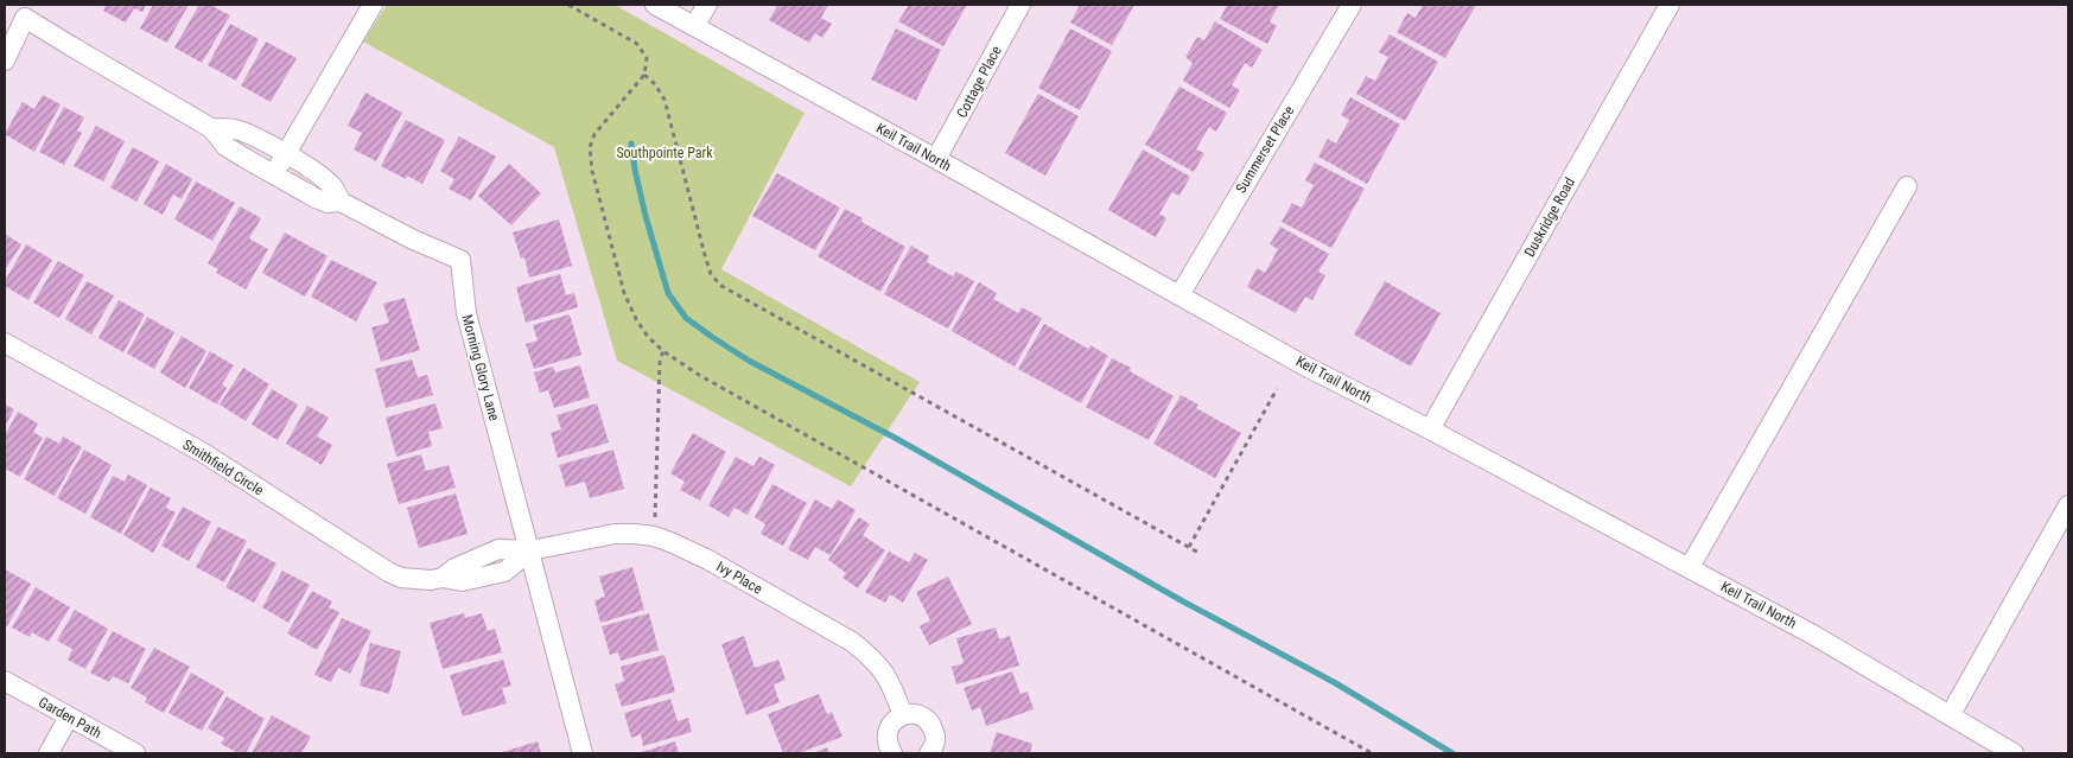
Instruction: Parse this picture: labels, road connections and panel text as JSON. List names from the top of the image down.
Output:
{
  "streets": {
    "street": [
      "Cottage Place",
      "Keil Trail North",
      "Summerset Place",
      "Duskridge Road",
      "Morning Glory Lane",
      "Smithfield Circle",
      "Ivy Place",
      "Garden Path"
    ]
  },
  "crossings": [
    ["Cottage Place", "Keil Trail North"],
    ["Keil Trail North", "Summerset Place"],
    ["Keil Trail North", "Duskridge Road"],
    ["Morning Glory Lane", "Smithfield Circle"],
    ["Morning Glory Lane", "Ivy Place"],
    ["Smithfield Circle", "Ivy Place"]
  ],
  "parks": ["Southpointe Park"]
}
